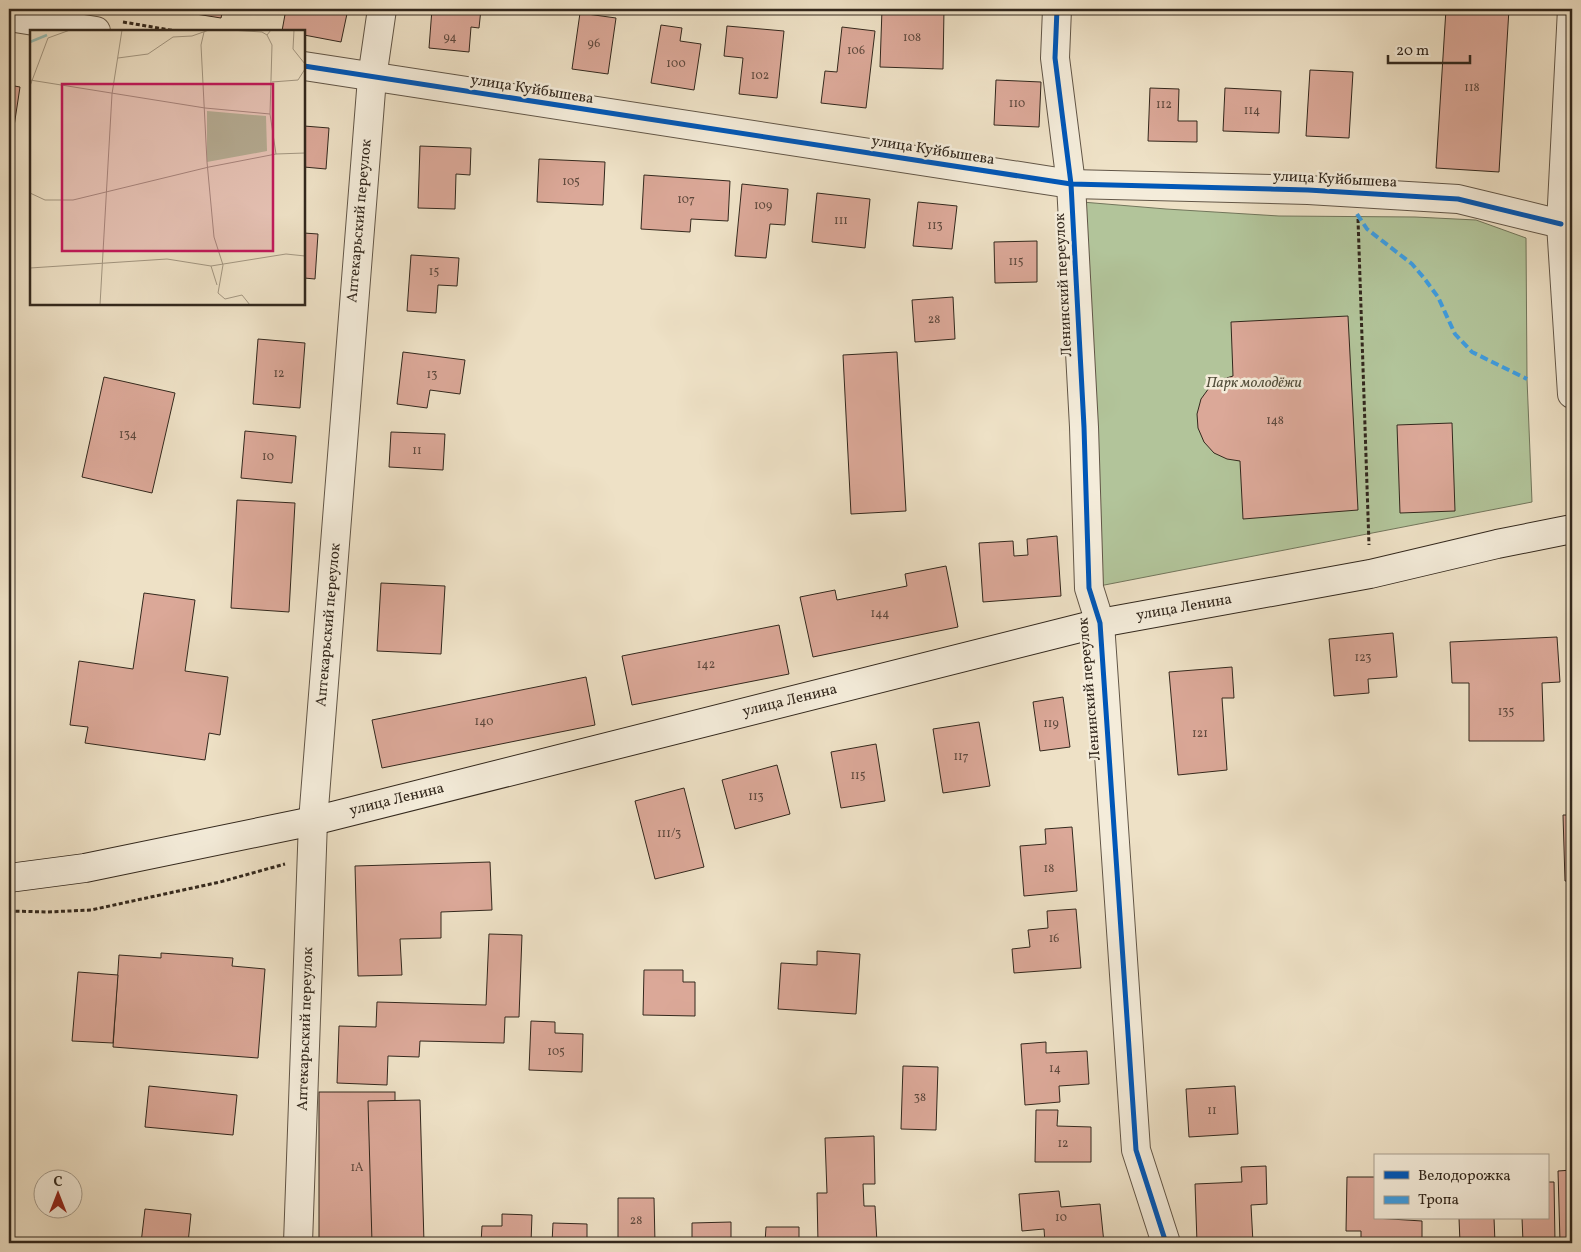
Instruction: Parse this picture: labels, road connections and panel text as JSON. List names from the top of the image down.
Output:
{
  "streets": {
    "street": [
      "улица Куйбышева",
      "Аптекарьский переулок",
      "Ленинский переулок",
      "улица Ленина"
    ]
  },
  "crossings": [
    ["улица Куйбышева", "Аптекарьский переулок"],
    ["улица Куйбышева", "Ленинский переулок"],
    ["Аптекарьский переулок", "улица Ленина"],
    ["Ленинский переулок", "улица Ленина"]
  ],
  "parks": ["Парк молодёжи"],
  "house_numbers": [
    "94",
    "108",
    "96",
    "106",
    "100",
    "102",
    "118",
    "110",
    "112",
    "114",
    "105",
    "107",
    "109",
    "111",
    "113",
    "115",
    "15",
    "28",
    "12",
    "13",
    "148",
    "134",
    "11",
    "10",
    "144",
    "123",
    "142",
    "135",
    "140",
    "119",
    "121",
    "117",
    "115",
    "113",
    "111/3",
    "18",
    "16",
    "105",
    "14",
    "38",
    "11",
    "12",
    "1А",
    "10",
    "28"
  ],
  "legend": ["Велодорожка", "Тропа"],
  "scale_bar": "20 m",
  "north": "top"
}
